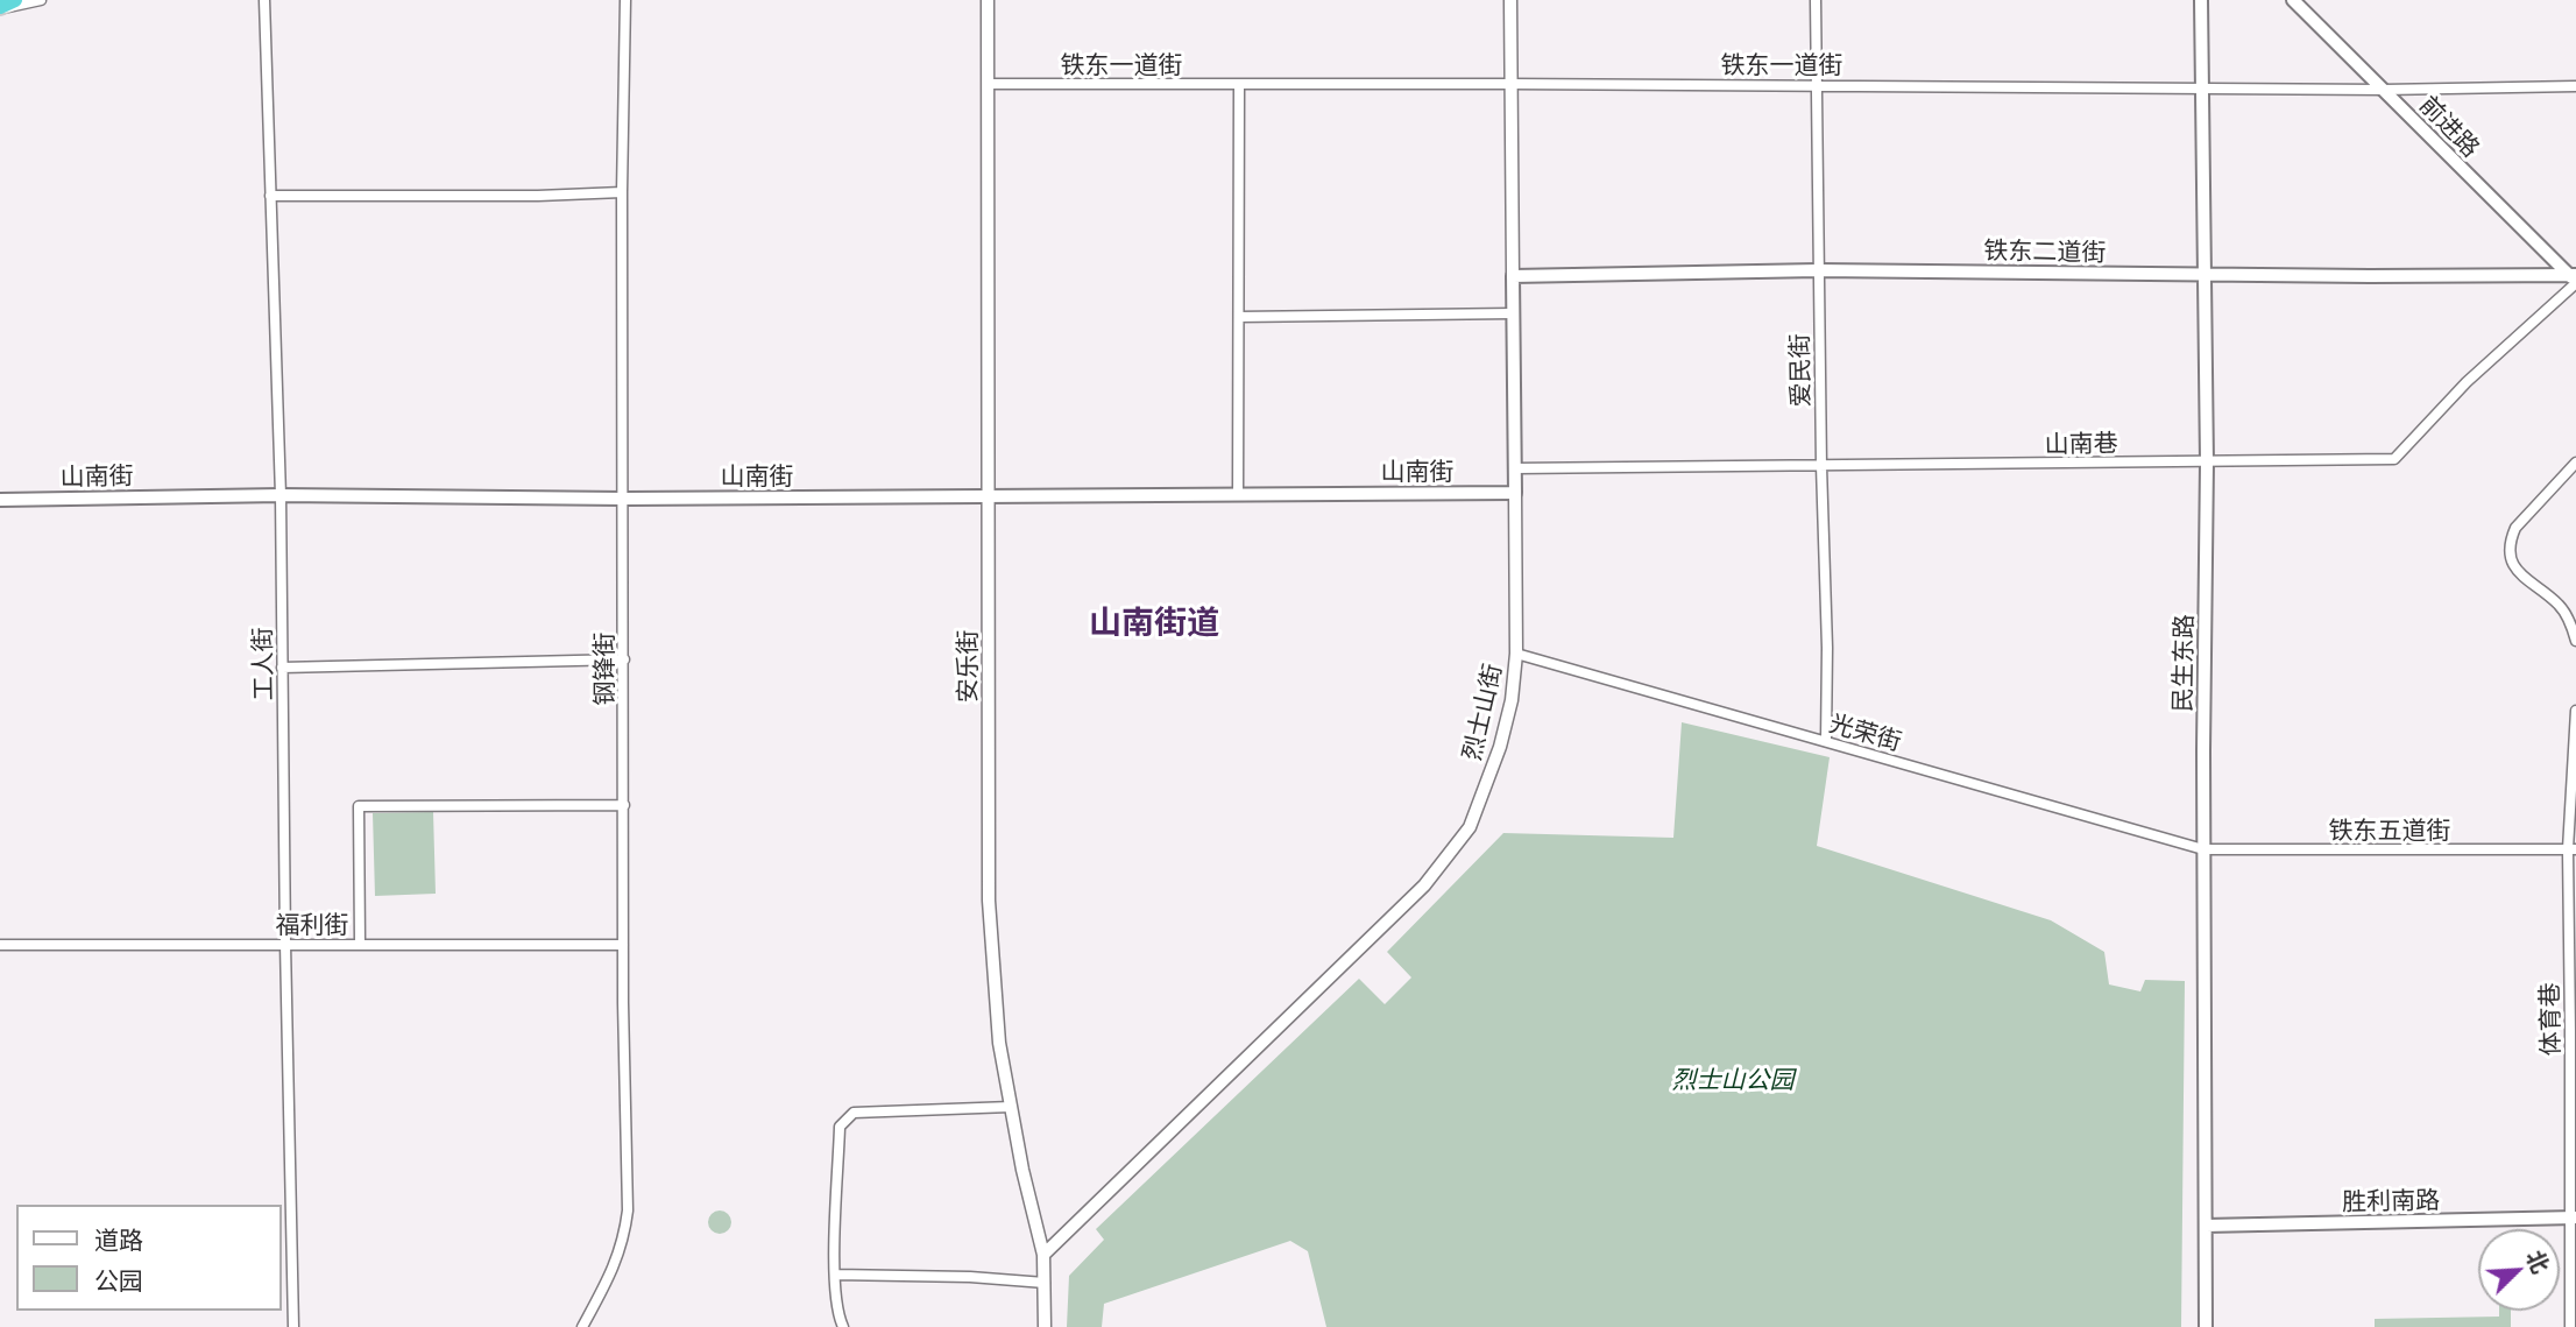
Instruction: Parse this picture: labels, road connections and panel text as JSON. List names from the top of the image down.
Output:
{
  "streets": {
    "main road": [
      "前进路",
      "铁东二道街",
      "山南街",
      "民生东路",
      "烈士山街",
      "胜利南路"
    ],
    "street": [
      "铁东一道街",
      "爱民街",
      "山南巷",
      "工人街",
      "安乐街",
      "钢锋街",
      "光荣街",
      "铁东五道街",
      "福利街",
      "体育巷"
    ]
  },
  "crossings": [
    ["铁东一道街", "前进路"],
    ["铁东一道街", "爱民街"],
    ["铁东一道街", "民生东路"],
    ["铁东一道街", "安乐街"],
    ["铁东一道街", "烈士山街"],
    ["前进路", "铁东二道街"],
    ["前进路", "山南巷"],
    ["铁东二道街", "爱民街"],
    ["铁东二道街", "山南巷"],
    ["铁东二道街", "民生东路"],
    ["铁东二道街", "烈士山街"],
    ["爱民街", "山南巷"],
    ["爱民街", "光荣街"],
    ["山南巷", "民生东路"],
    ["山南巷", "烈士山街"],
    ["山南街", "工人街"],
    ["山南街", "安乐街"],
    ["山南街", "钢锋街"],
    ["山南街", "烈士山街"],
    ["民生东路", "光荣街"],
    ["民生东路", "铁东五道街"],
    ["民生东路", "胜利南路"],
    ["工人街", "福利街"],
    ["安乐街", "烈士山街"],
    ["钢锋街", "福利街"],
    ["烈士山街", "光荣街"],
    ["光荣街", "铁东五道街"],
    ["铁东五道街", "体育巷"],
    ["体育巷", "胜利南路"]
  ],
  "districts": ["山南街道"],
  "parks": ["烈士山公园"],
  "legend": ["道路", "公园"],
  "north": "top right"
}
